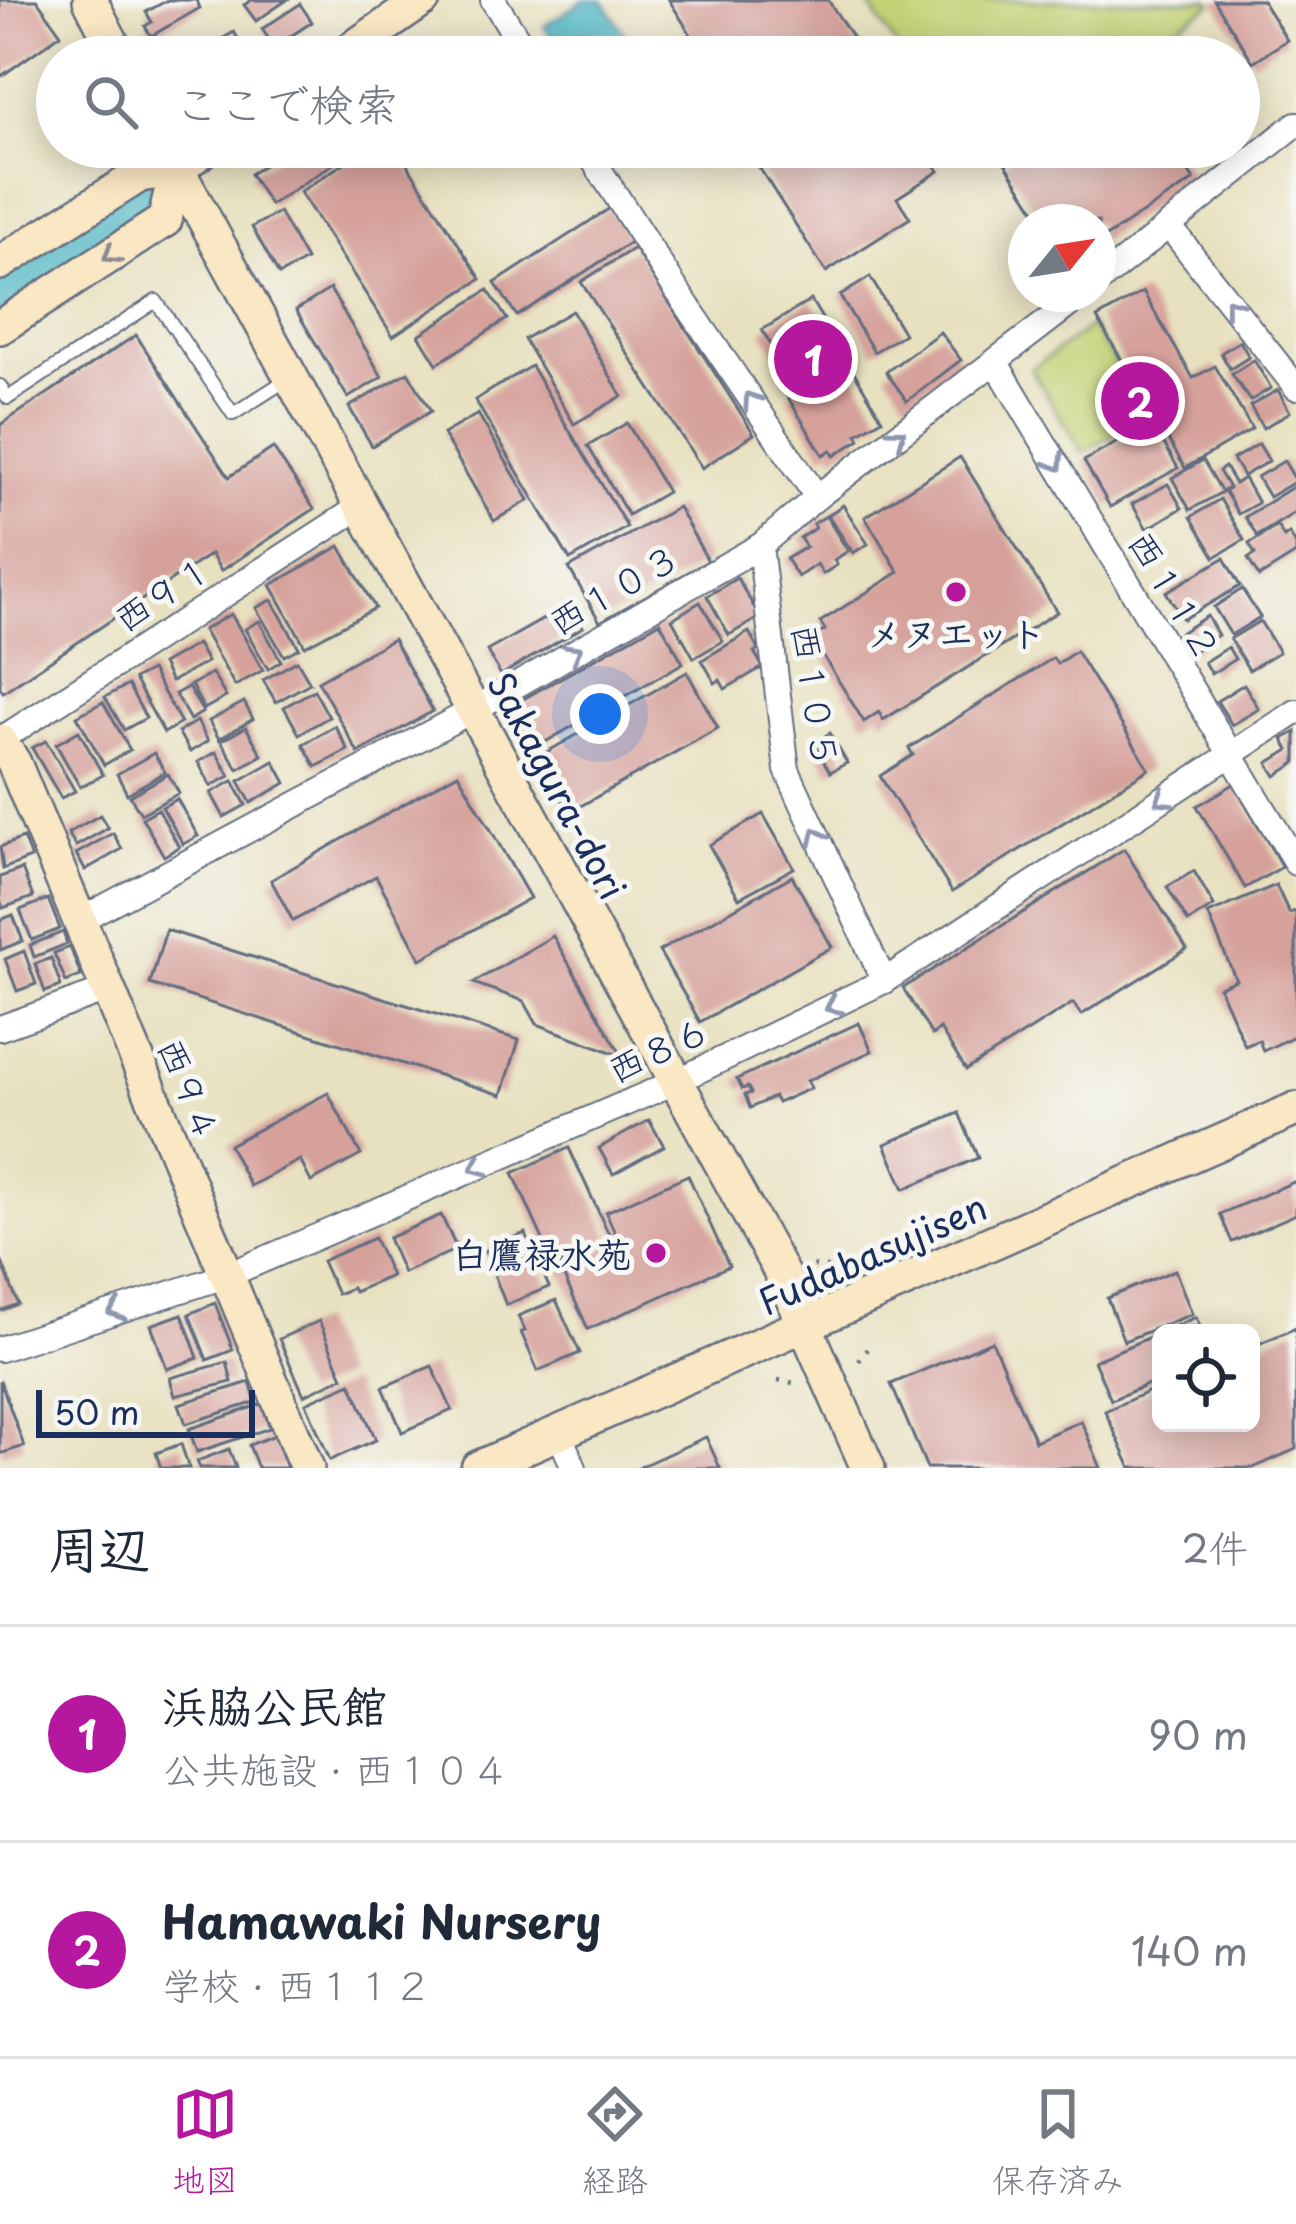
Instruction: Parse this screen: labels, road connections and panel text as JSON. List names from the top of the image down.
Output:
{
  "streets": {
    "street": [
      "西１０３",
      "西９１",
      "西１１２",
      "西１０５",
      "Sakagura-dori",
      "西８６",
      "西９４",
      "Fudabasujisen"
    ]
  },
  "crossings": [
    ["西１０３", "西１１２"],
    ["西１０３", "西１０５"],
    ["西１０３", "Sakagura-dori"],
    ["西１０３", "西９４"],
    ["西９１", "Sakagura-dori"],
    ["西９１", "西９４"],
    ["西１１２", "西８６"],
    ["西１０５", "西８６"],
    ["Sakagura-dori", "西８６"],
    ["Sakagura-dori", "Fudabasujisen"],
    ["西８６", "西９４"]
  ],
  "one_way": [
    "西１０３",
    "西１１２",
    "西１０５",
    "西８６"
  ],
  "places": ["メヌエット", "白鷹禄水苑"],
  "scale_bar": "50 m",
  "north": "top right",
  "page": {
    "search": "ここで検索",
    "pins": ["1", "2"],
    "scale": "50 m",
    "heading": ["周辺", "2件"],
    "list": [
      {
        "mark": "1",
        "name": "浜脇公民館",
        "note": "公共施設 · 西１０４",
        "value": "90 m"
      },
      {
        "mark": "2",
        "name": "Hamawaki Nursery",
        "note": "学校 · 西１１２",
        "value": "140 m"
      }
    ],
    "nav": ["地図", "経路", "保存済み"]
  }
}
